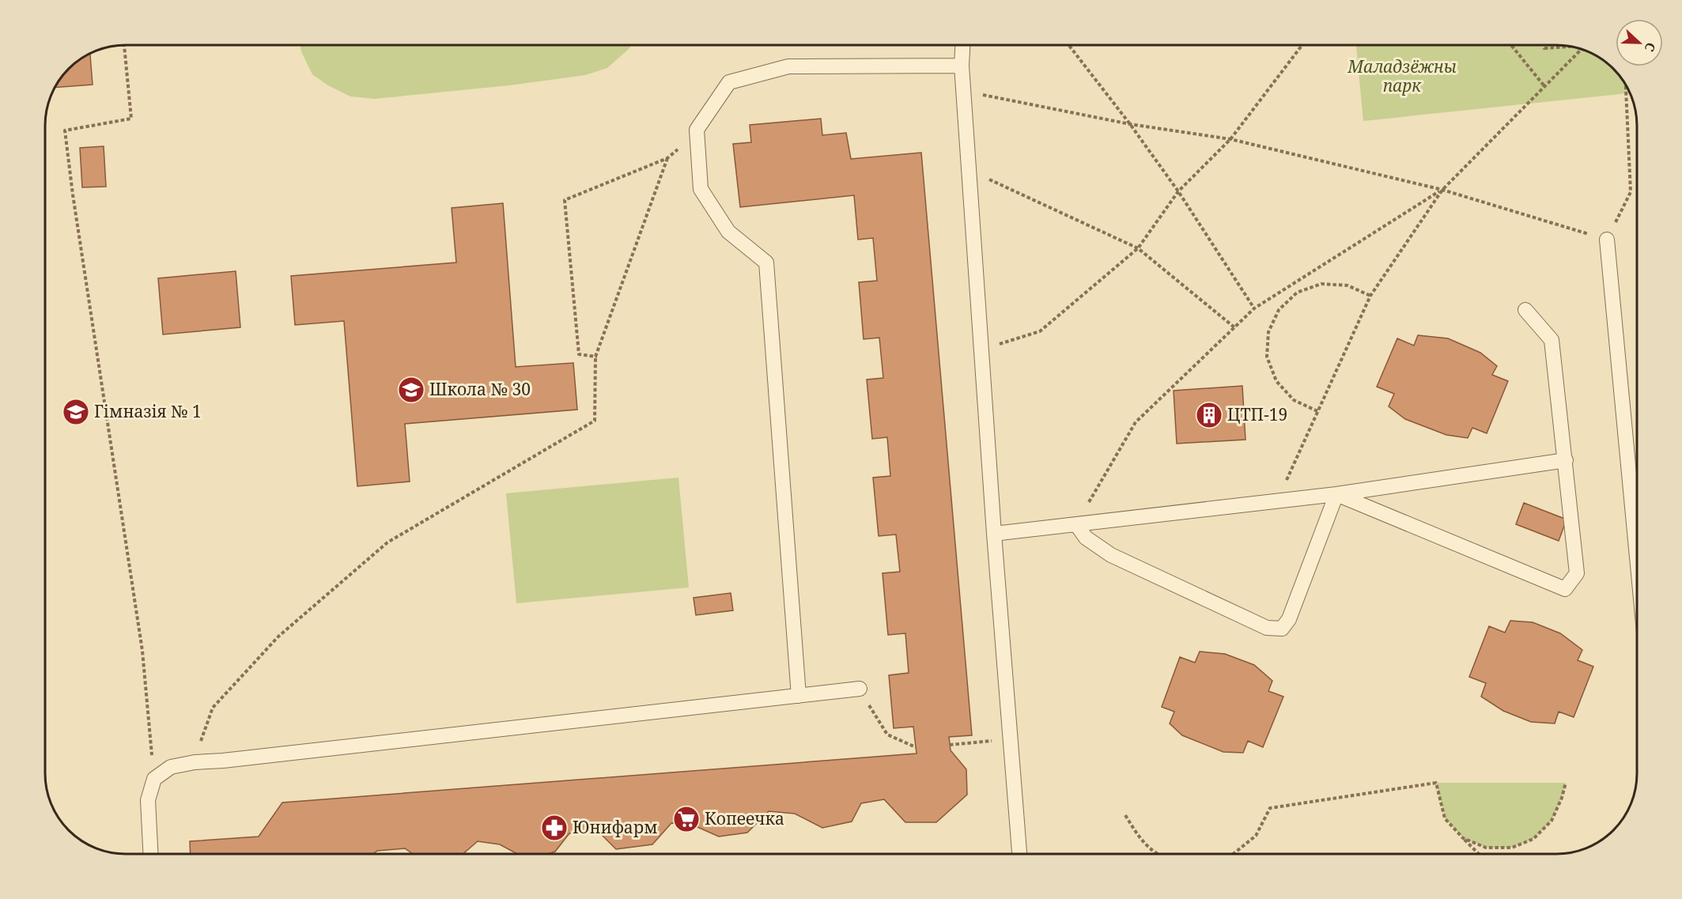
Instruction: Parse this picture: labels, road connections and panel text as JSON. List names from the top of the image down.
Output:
{
  "parks": ["Маладзёжны парк"],
  "places": {
    "school or university": ["Школа № 30", "Гімназія № 1"],
    "building": ["ЦТП-19"],
    "supermarket": ["Копеечка"],
    "pharmacy": ["Юнифарм"]
  },
  "north": "right"
}
